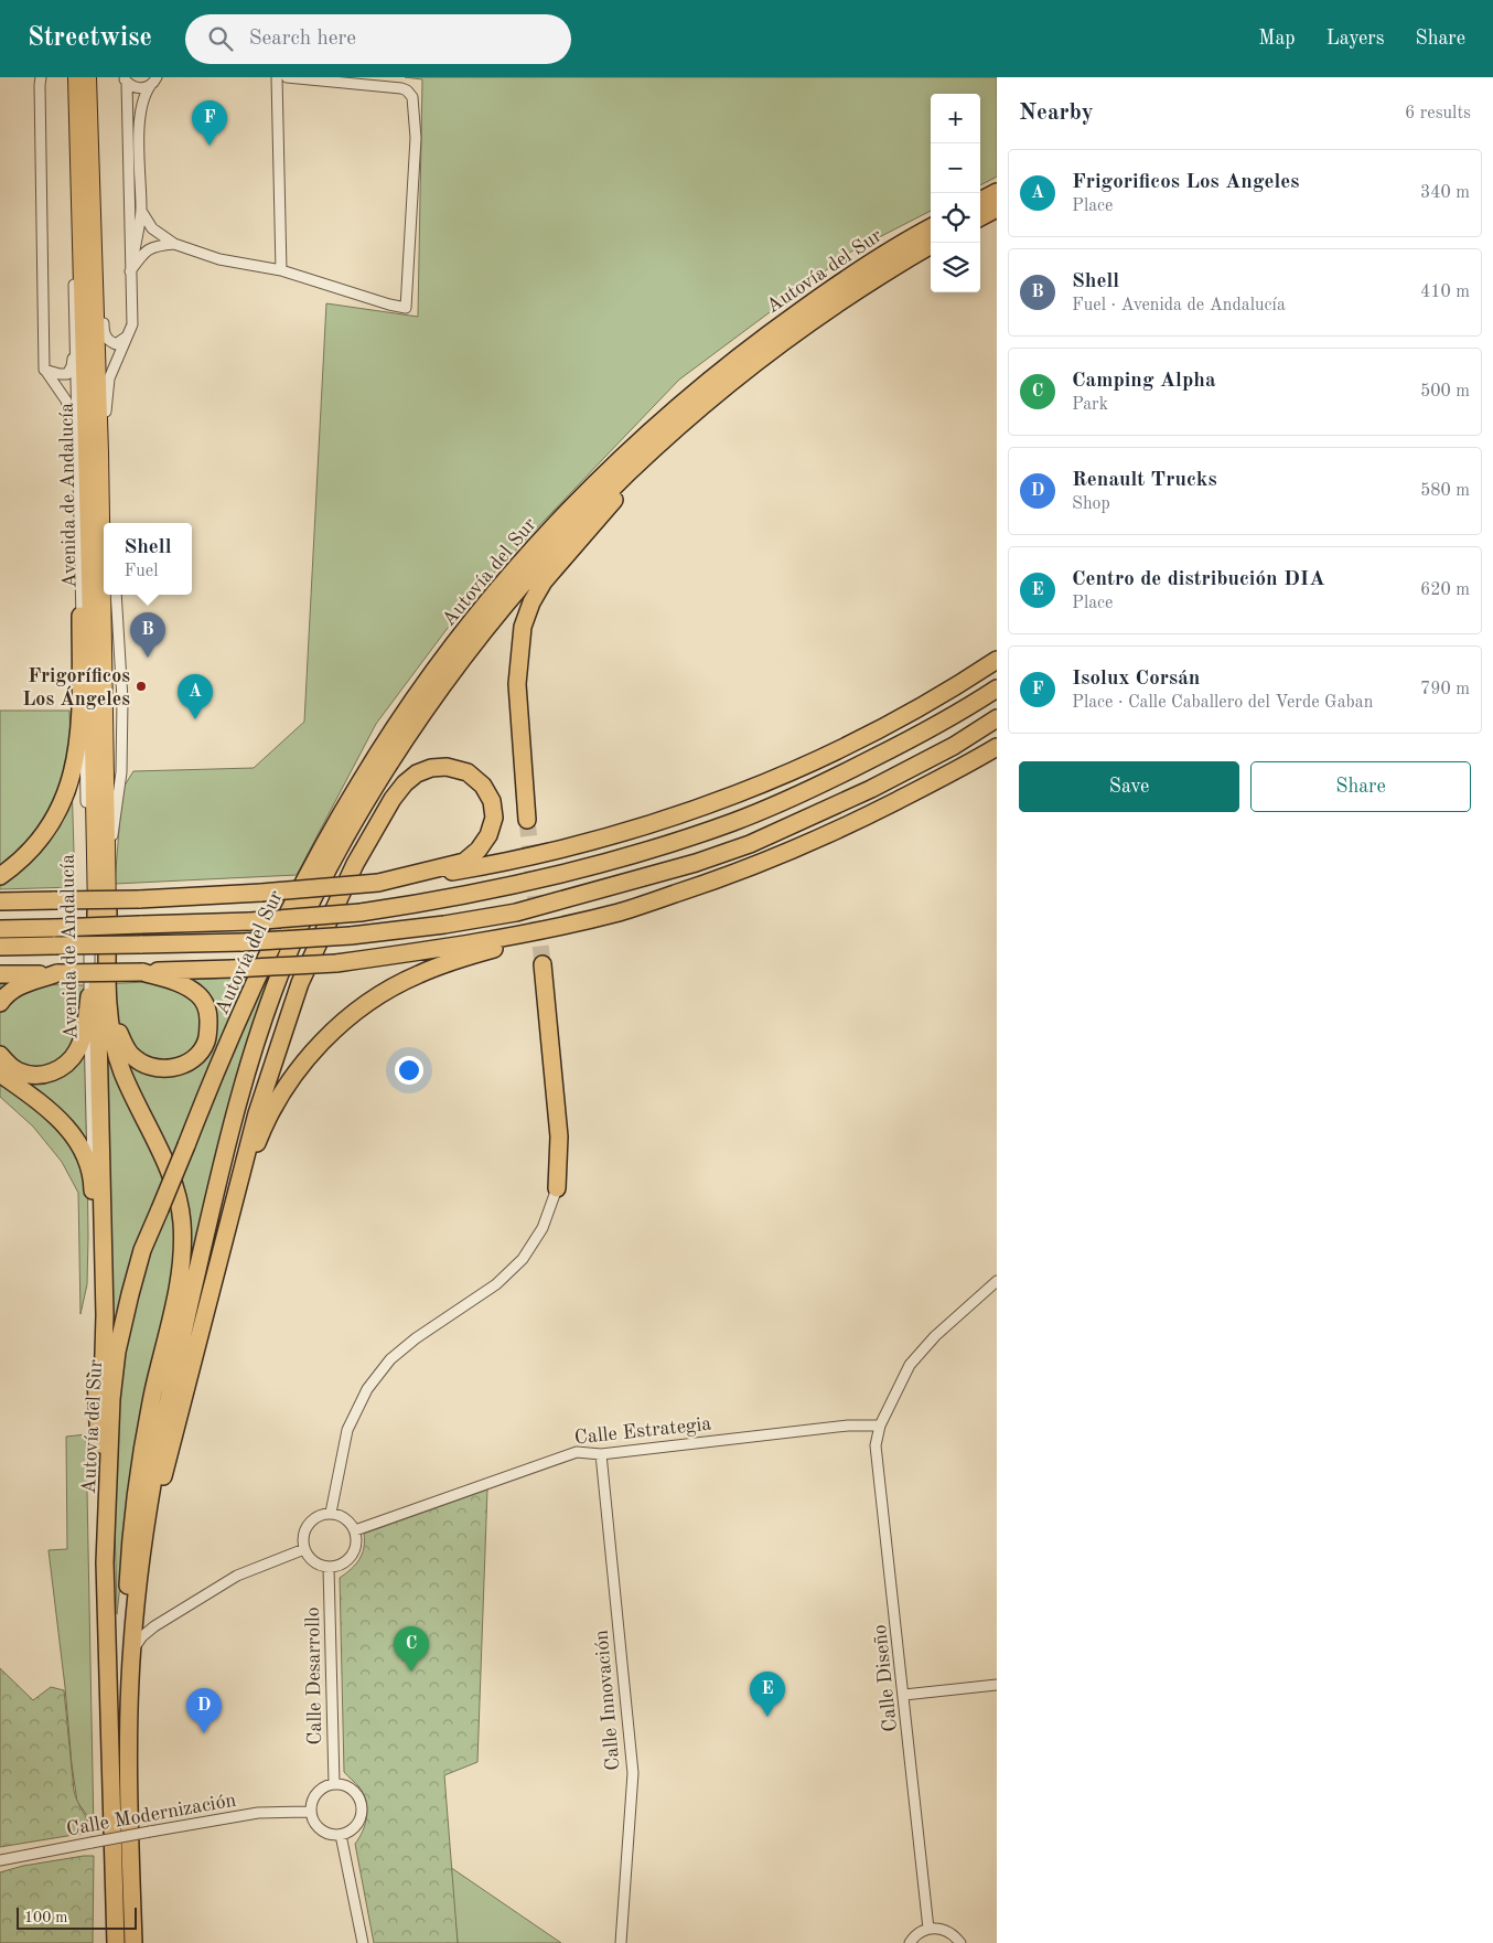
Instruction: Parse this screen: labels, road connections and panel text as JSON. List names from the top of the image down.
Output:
{
  "streets": {
    "highway": ["Autovía del Sur"],
    "main road": ["Avenida de Andalucía"],
    "street": [
      "Calle Estrategia",
      "Calle Desarrollo",
      "Calle Diseño",
      "Calle Innovación",
      "Calle Modernización"
    ]
  },
  "crossings": [
    ["Calle Estrategia", "Calle Desarrollo"],
    ["Calle Estrategia", "Calle Diseño"],
    ["Calle Estrategia", "Calle Innovación"],
    ["Calle Desarrollo", "Calle Modernización"]
  ],
  "places": ["Frigoríficos Los Ángeles"],
  "scale_bar": "100 m",
  "page": {
    "header": "Streetwise",
    "search": "Search here",
    "nav": ["Map", "Layers", "Share"],
    "heading": ["Nearby", "6 results"],
    "map_buttons": ["+", "−"],
    "pins": [
      "F",
      "B",
      "A",
      "C",
      "E",
      "D"
    ],
    "list": [
      {
        "mark": "A",
        "name": "Frigorificos Los Angeles",
        "note": "Place",
        "value": "340 m"
      },
      {
        "mark": "B",
        "name": "Shell",
        "note": "Fuel · Avenida de Andalucía",
        "value": "410 m"
      },
      {
        "mark": "C",
        "name": "Camping Alpha",
        "note": "Park",
        "value": "500 m"
      },
      {
        "mark": "D",
        "name": "Renault Trucks",
        "note": "Shop",
        "value": "580 m"
      },
      {
        "mark": "E",
        "name": "Centro de distribución DIA",
        "note": "Place",
        "value": "620 m"
      },
      {
        "mark": "F",
        "name": "Isolux Corsán",
        "note": "Place · Calle Caballero del Verde Gaban",
        "value": "790 m"
      }
    ],
    "popup": ["Shell", "Fuel"],
    "buttons": ["Save", "Share"],
    "scale": "100 m"
  }
}
